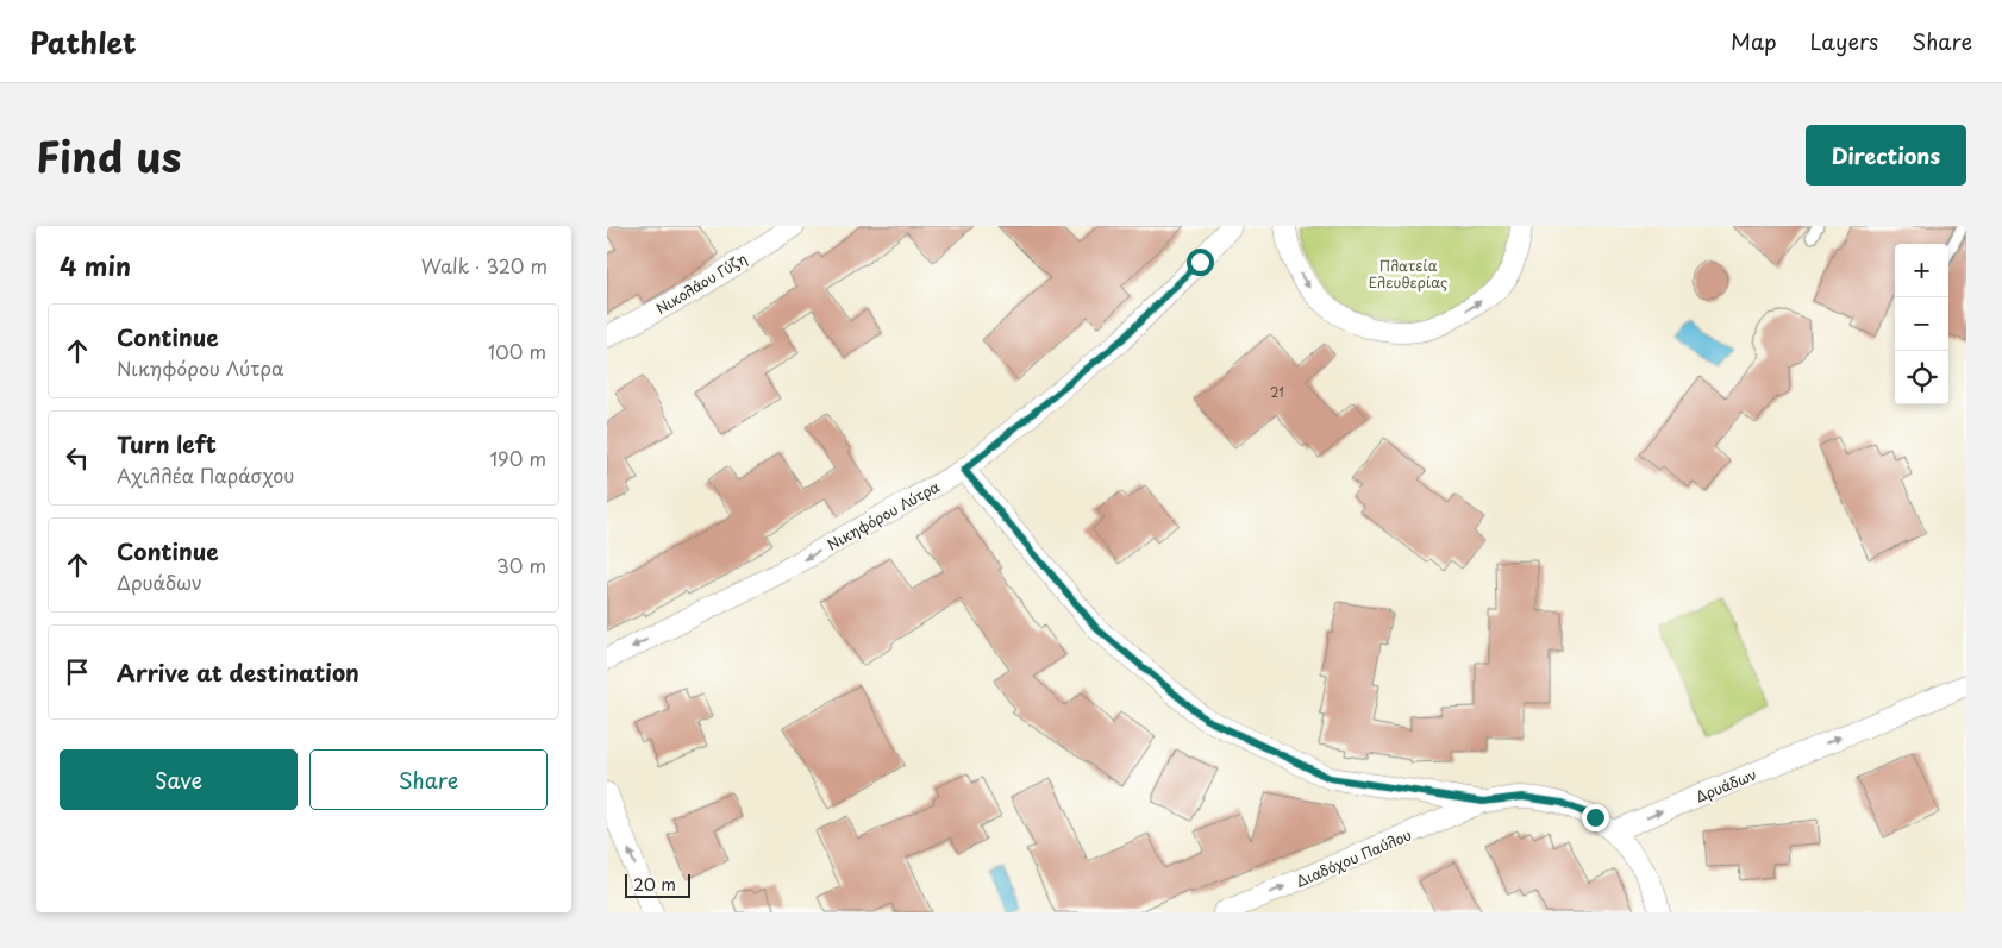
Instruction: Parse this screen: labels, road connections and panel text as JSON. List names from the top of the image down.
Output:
{
  "streets": {
    "street": [
      "Νικολάου Γύζη",
      "Νικηφόρου Λύτρα",
      "Δρυάδων",
      "Διαδόχου Παύλου"
    ]
  },
  "one_way": ["Νικηφόρου Λύτρα", "Δρυάδων", "Διαδόχου Παύλου"],
  "parks": ["Πλατεία Ελευθερίας"],
  "house_numbers": ["21"],
  "scale_bar": "20 m",
  "page": {
    "header": "Pathlet",
    "nav": ["Map", "Layers", "Share"],
    "title": "Find us",
    "buttons": [
      "Directions",
      ["Save", "Share"]
    ],
    "heading": ["4 min", "Walk · 320 m"],
    "map_buttons": ["+", "−"],
    "list": [
      ["Continue", "Νικηφόρου Λύτρα", "100 m"],
      ["Turn left", "Αχιλλέα Παράσχου", "190 m"],
      ["Continue", "Δρυάδων", "30 m"],
      "Arrive at destination"
    ],
    "scale": "20 m"
  }
}
